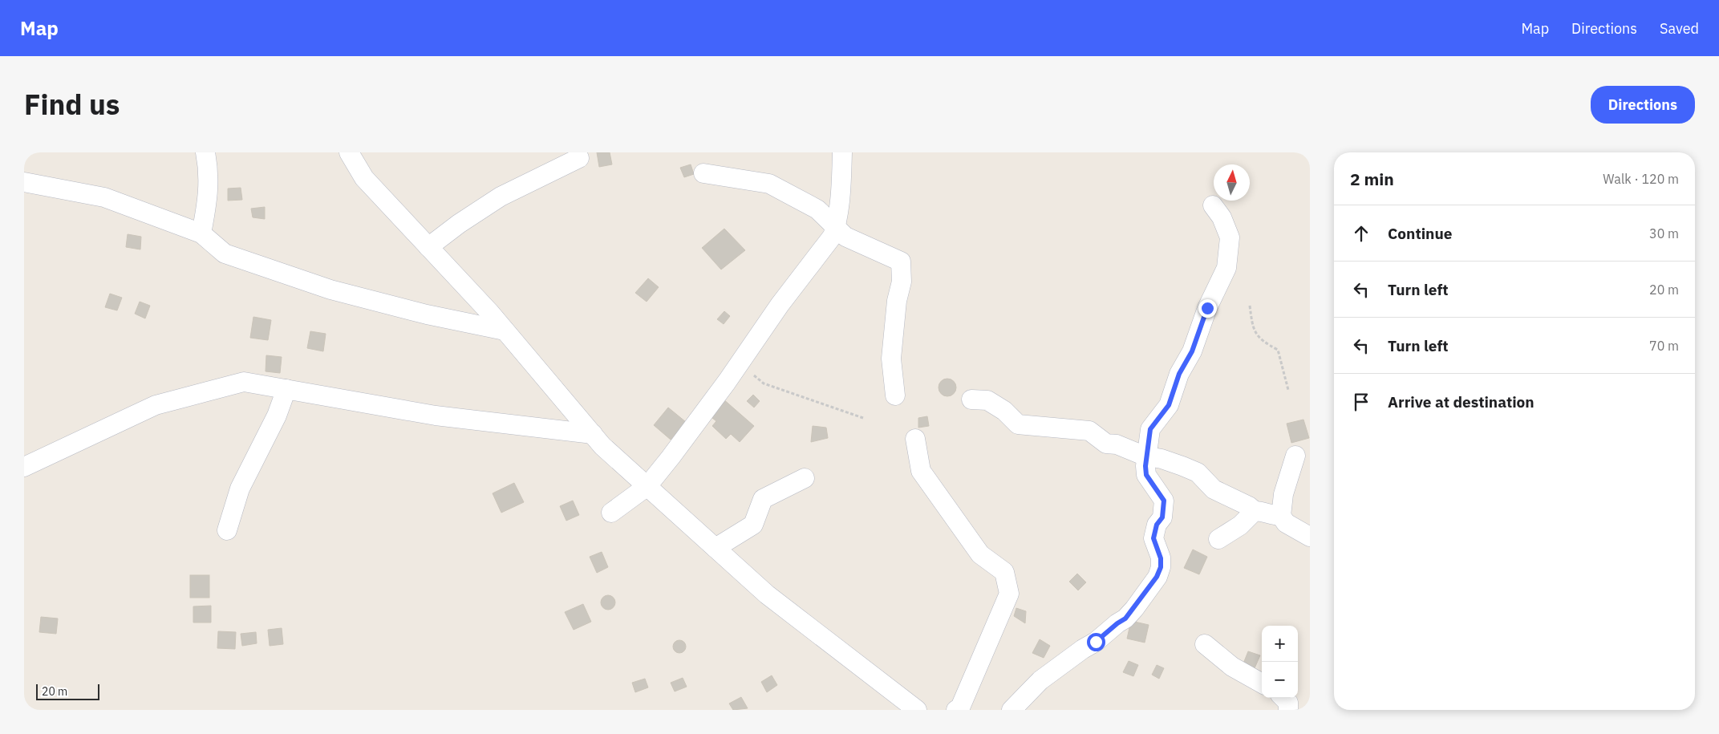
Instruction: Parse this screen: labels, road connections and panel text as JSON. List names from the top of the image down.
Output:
{
  "scale_bar": "20 m",
  "north": "top",
  "page": {
    "header": "Map",
    "nav": ["Map", "Directions", "Saved"],
    "title": "Find us",
    "buttons": "Directions",
    "heading": ["2 min", "Walk · 120 m"],
    "list": [
      ["Continue", "30 m"],
      ["Turn left", "20 m"],
      ["Turn left", "70 m"],
      "Arrive at destination"
    ],
    "map_buttons": ["+", "−"],
    "scale": "20 m"
  }
}
